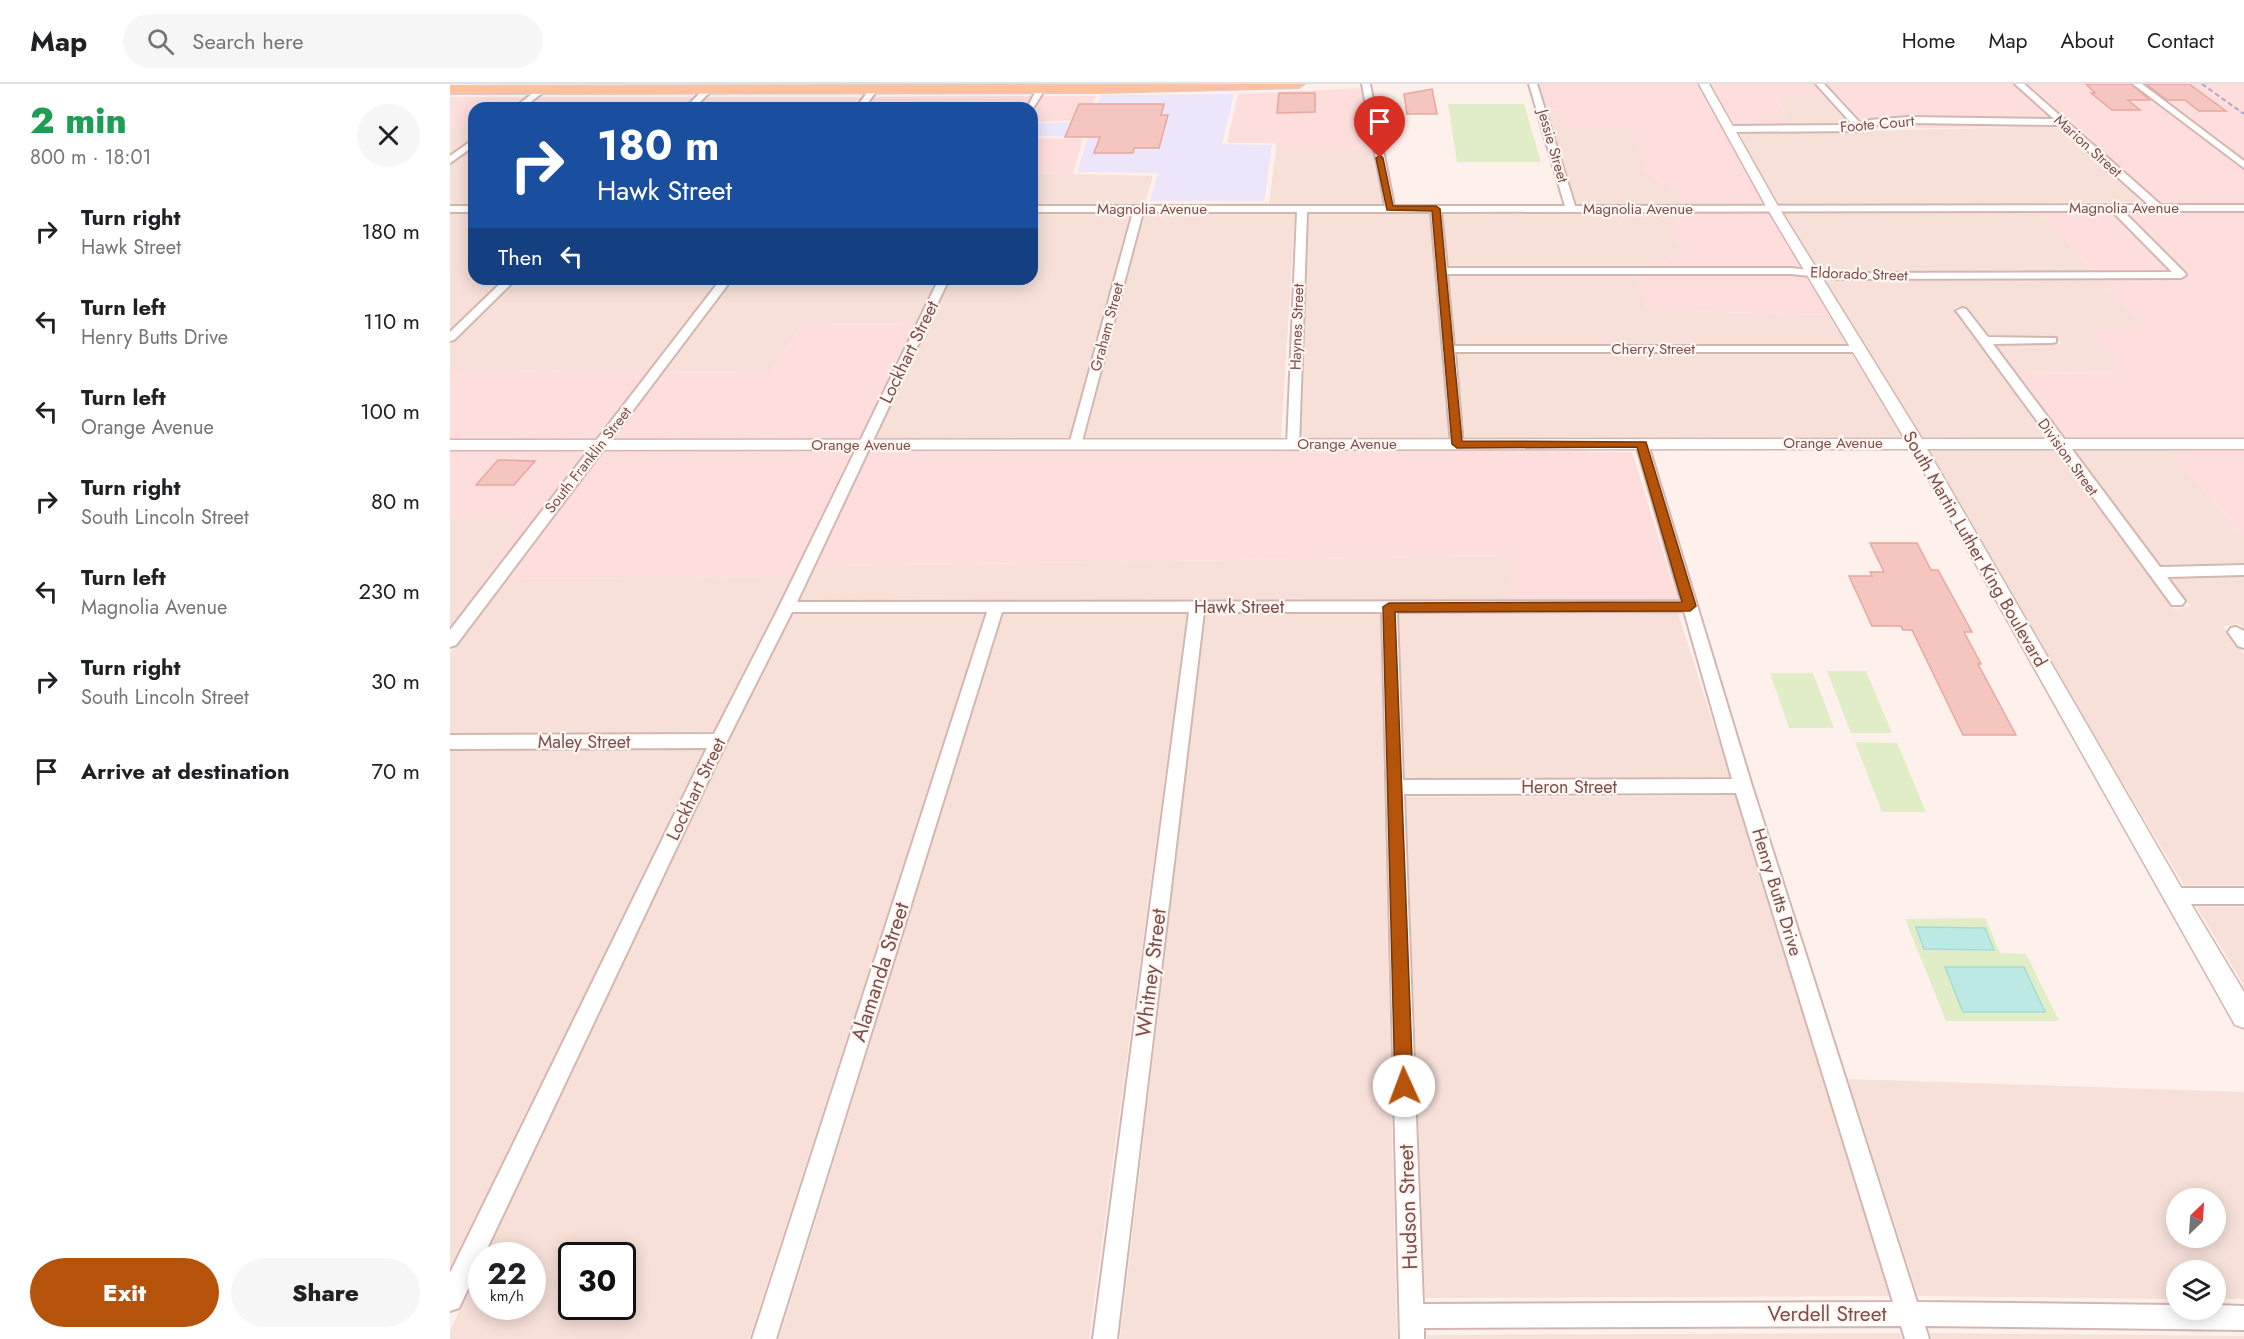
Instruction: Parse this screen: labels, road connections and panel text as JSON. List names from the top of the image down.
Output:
{
  "streets": {
    "street": [
      "Foote Court",
      "Jessie Street",
      "Marion Street",
      "Magnolia Avenue",
      "Eldorado Street",
      "Graham Street",
      "Haynes Street",
      "Cherry Street",
      "Lockhart Street",
      "Orange Avenue",
      "Division Street",
      "South Franklin Street",
      "South Martin Luther King Boulevard",
      "Hawk Street",
      "Maley Street",
      "Heron Street",
      "Henry Butts Drive",
      "Alamanda Street",
      "Whitney Street",
      "Hudson Street",
      "Verdell Street"
    ]
  },
  "crossings": [
    ["Foote Court", "Marion Street"],
    ["Foote Court", "South Martin Luther King Boulevard"],
    ["Jessie Street", "Magnolia Avenue"],
    ["Marion Street", "Magnolia Avenue"],
    ["Magnolia Avenue", "Eldorado Street"],
    ["Magnolia Avenue", "Graham Street"],
    ["Magnolia Avenue", "Haynes Street"],
    ["Magnolia Avenue", "South Martin Luther King Boulevard"],
    ["Eldorado Street", "South Martin Luther King Boulevard"],
    ["Graham Street", "Orange Avenue"],
    ["Haynes Street", "Orange Avenue"],
    ["Cherry Street", "South Martin Luther King Boulevard"],
    ["Lockhart Street", "Orange Avenue"],
    ["Lockhart Street", "Hawk Street"],
    ["Lockhart Street", "Maley Street"],
    ["Orange Avenue", "Division Street"],
    ["Orange Avenue", "South Franklin Street"],
    ["Orange Avenue", "South Martin Luther King Boulevard"],
    ["Orange Avenue", "Henry Butts Drive"],
    ["Hawk Street", "Henry Butts Drive"],
    ["Hawk Street", "Alamanda Street"],
    ["Hawk Street", "Whitney Street"],
    ["Hawk Street", "Hudson Street"],
    ["Heron Street", "Henry Butts Drive"],
    ["Heron Street", "Hudson Street"],
    ["Henry Butts Drive", "Verdell Street"],
    ["Hudson Street", "Verdell Street"]
  ],
  "north": "top right",
  "page": {
    "header": "Map",
    "search": "Search here",
    "nav": [
      "Home",
      "Map",
      "About",
      "Contact"
    ],
    "heading": ["2 min", "800 m · 18:01"],
    "turn": ["180 m", "Hawk Street"],
    "list": [
      {
        "name": "Turn right",
        "note": "Hawk Street",
        "value": "180 m"
      },
      {
        "name": "Turn left",
        "note": "Henry Butts Drive",
        "value": "110 m"
      },
      {
        "name": "Turn left",
        "note": "Orange Avenue",
        "value": "100 m"
      },
      {
        "name": "Turn right",
        "note": "South Lincoln Street",
        "value": "80 m"
      },
      {
        "name": "Turn left",
        "note": "Magnolia Avenue",
        "value": "230 m"
      },
      {
        "name": "Turn right",
        "note": "South Lincoln Street",
        "value": "30 m"
      },
      {
        "name": "Arrive at destination",
        "value": "70 m"
      }
    ],
    "then": "Then",
    "speed": "22 km/h",
    "limit": "30",
    "buttons": ["Exit", "Share"]
  }
}
